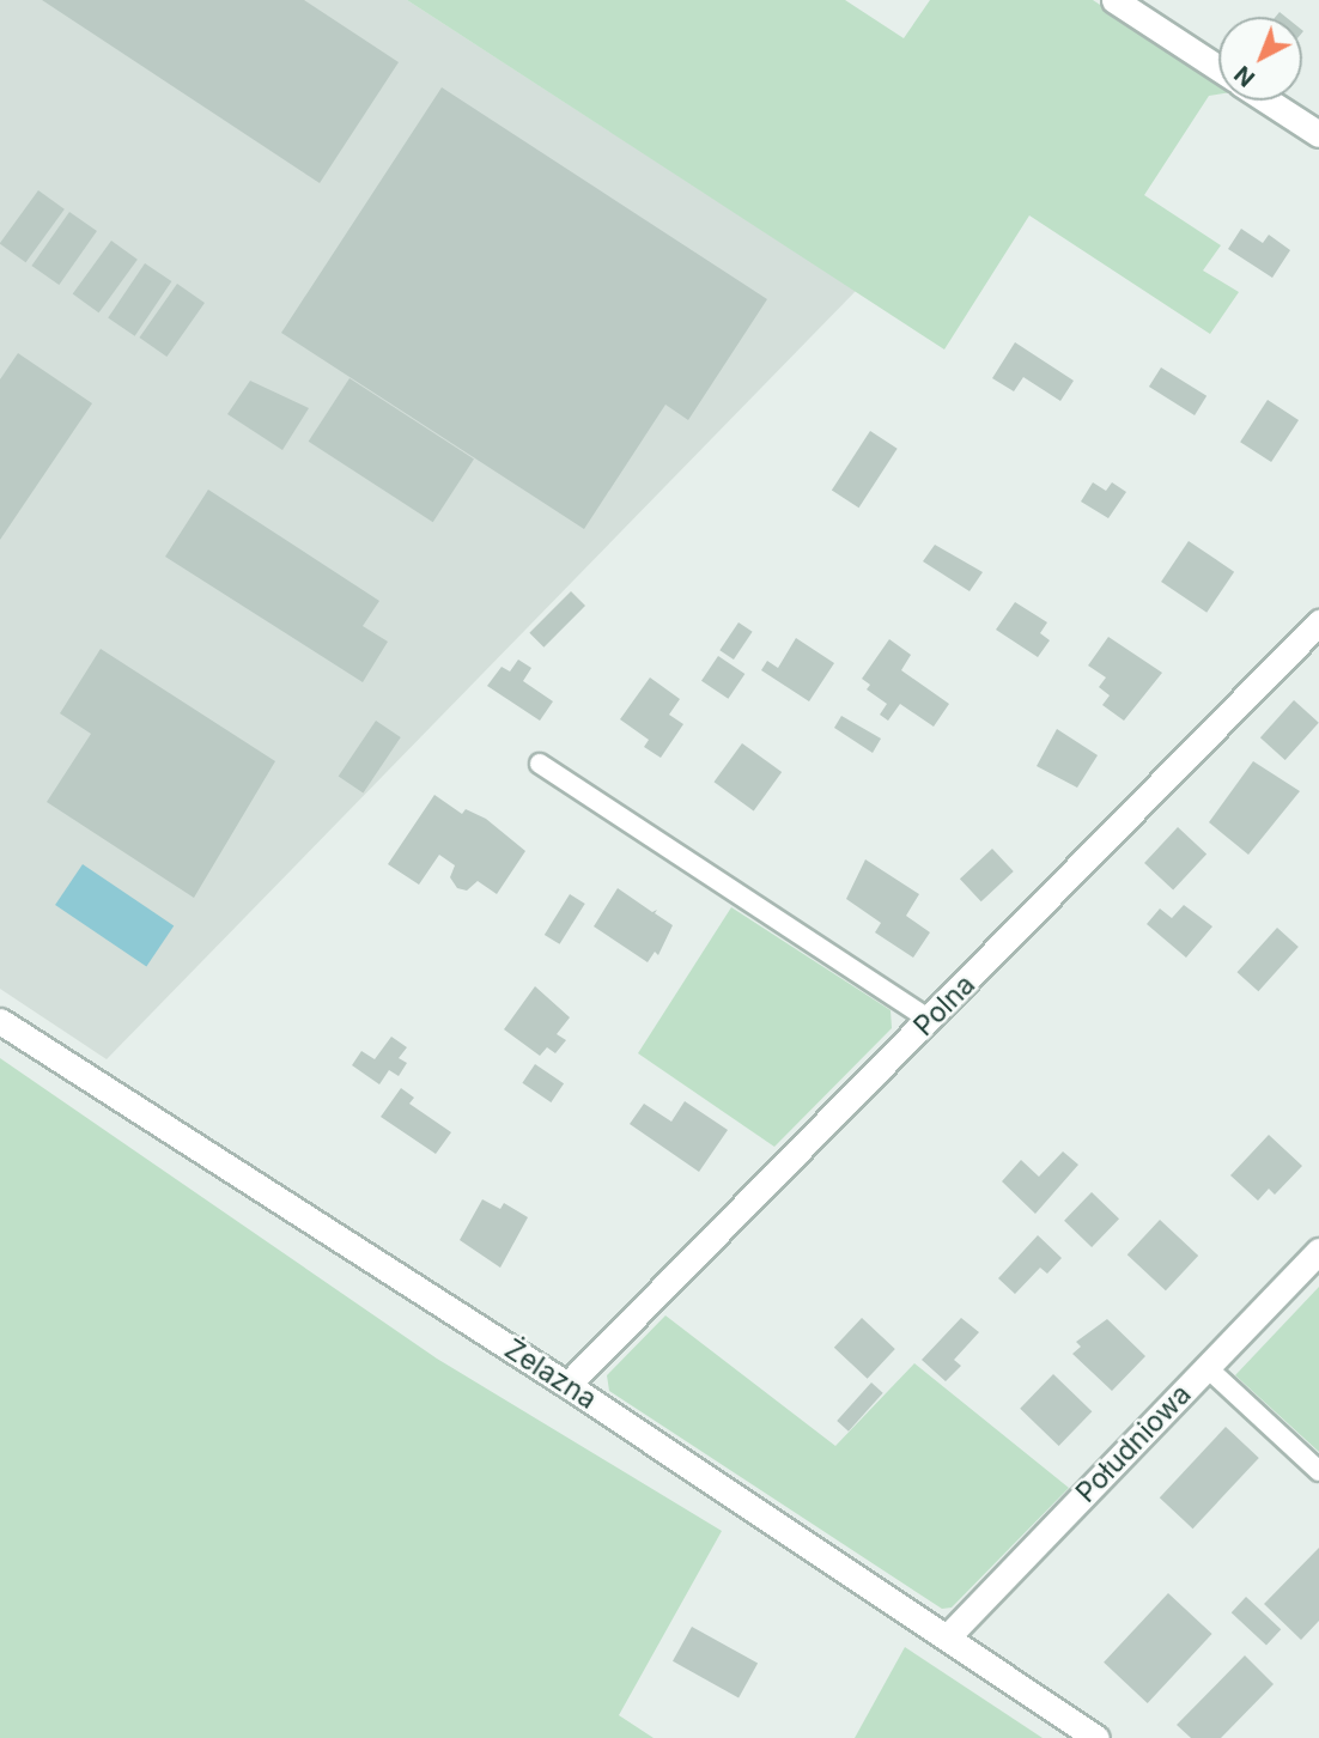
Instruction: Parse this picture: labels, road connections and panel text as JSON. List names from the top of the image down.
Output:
{
  "streets": {
    "street": ["Polna", "Żelazna", "Południowa"]
  },
  "crossings": [
    ["Polna", "Żelazna"],
    ["Żelazna", "Południowa"]
  ],
  "north": "bottom left"
}
